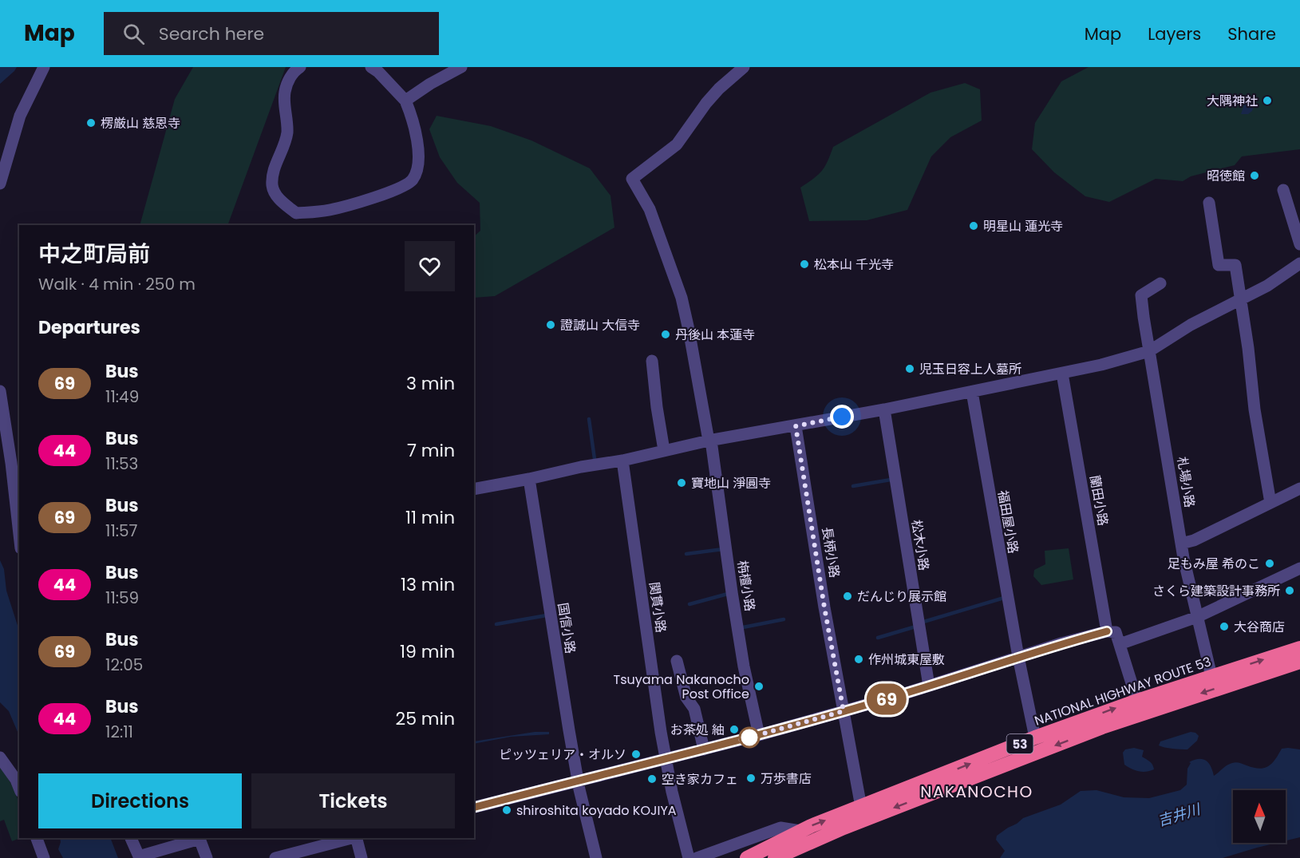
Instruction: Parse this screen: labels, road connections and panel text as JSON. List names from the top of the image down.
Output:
{
  "streets": {
    "highway": ["NATIONAL HIGHWAY ROUTE 53", "53"],
    "street": [
      "札場小路",
      "蘭田小路",
      "福田屋小路",
      "松木小路",
      "長柄小路",
      "栴檀小路",
      "関貫小路",
      "国信小路"
    ]
  },
  "crossings": [
    ["札場小路", "NATIONAL HIGHWAY ROUTE 53"],
    ["福田屋小路", "NATIONAL HIGHWAY ROUTE 53"],
    ["長柄小路", "NATIONAL HIGHWAY ROUTE 53"]
  ],
  "districts": ["NAKANOCHO"],
  "water": ["吉井川"],
  "places": [
    "大隅神社",
    "楞厳山 慈恩寺",
    "昭徳館",
    "明星山 蓮光寺",
    "松本山 千光寺",
    "證誠山 大信寺",
    "丹後山 本蓮寺",
    "児玉日容上人墓所",
    "寶地山 淨圓寺",
    "足もみ屋 希のこ",
    "さくら建築設計事務所",
    "だんじり展示館",
    "大谷商店",
    "作州城東屋敷",
    "Tsuyama Nakanocho Post Office",
    "お茶処 紬",
    "ピッツェリア・オルソ",
    "万歩書店",
    "空き家カフェ",
    "shiroshita koyado KOJIYA"
  ],
  "lines": ["bus line 69"],
  "north": "top",
  "page": {
    "header": "Map",
    "search": "Search here",
    "nav": ["Map", "Layers", "Share"],
    "on_map": "69",
    "heading": [
      ["中之町局前", "Walk · 4 min · 250 m"],
      "Departures"
    ],
    "list": [
      {
        "mark": "69",
        "name": "Bus",
        "note": "11:49",
        "value": "3 min"
      },
      {
        "mark": "44",
        "name": "Bus",
        "note": "11:53",
        "value": "7 min"
      },
      {
        "mark": "69",
        "name": "Bus",
        "note": "11:57",
        "value": "11 min"
      },
      {
        "mark": "44",
        "name": "Bus",
        "note": "11:59",
        "value": "13 min"
      },
      {
        "mark": "69",
        "name": "Bus",
        "note": "12:05",
        "value": "19 min"
      },
      {
        "mark": "44",
        "name": "Bus",
        "note": "12:11",
        "value": "25 min"
      }
    ],
    "buttons": ["Directions", "Tickets"]
  }
}
